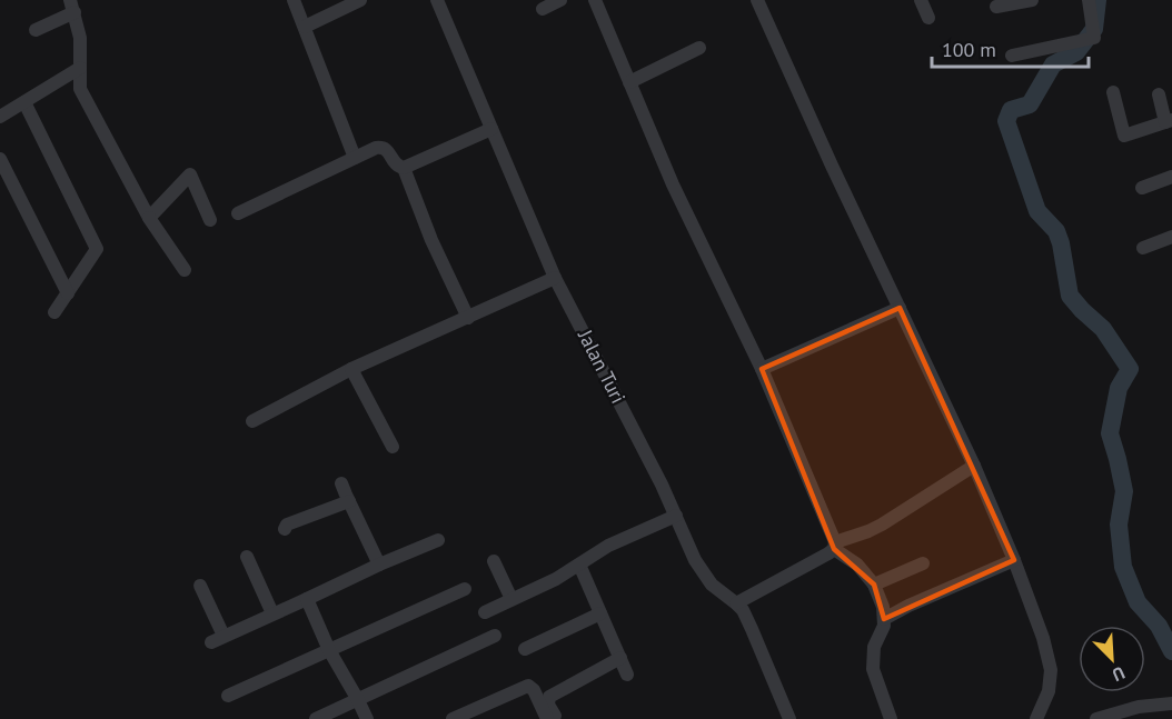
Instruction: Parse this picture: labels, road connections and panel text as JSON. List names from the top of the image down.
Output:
{
  "streets": {
    "street": ["Jalan Turi"]
  },
  "scale_bar": "100 m",
  "north": "bottom right"
}
